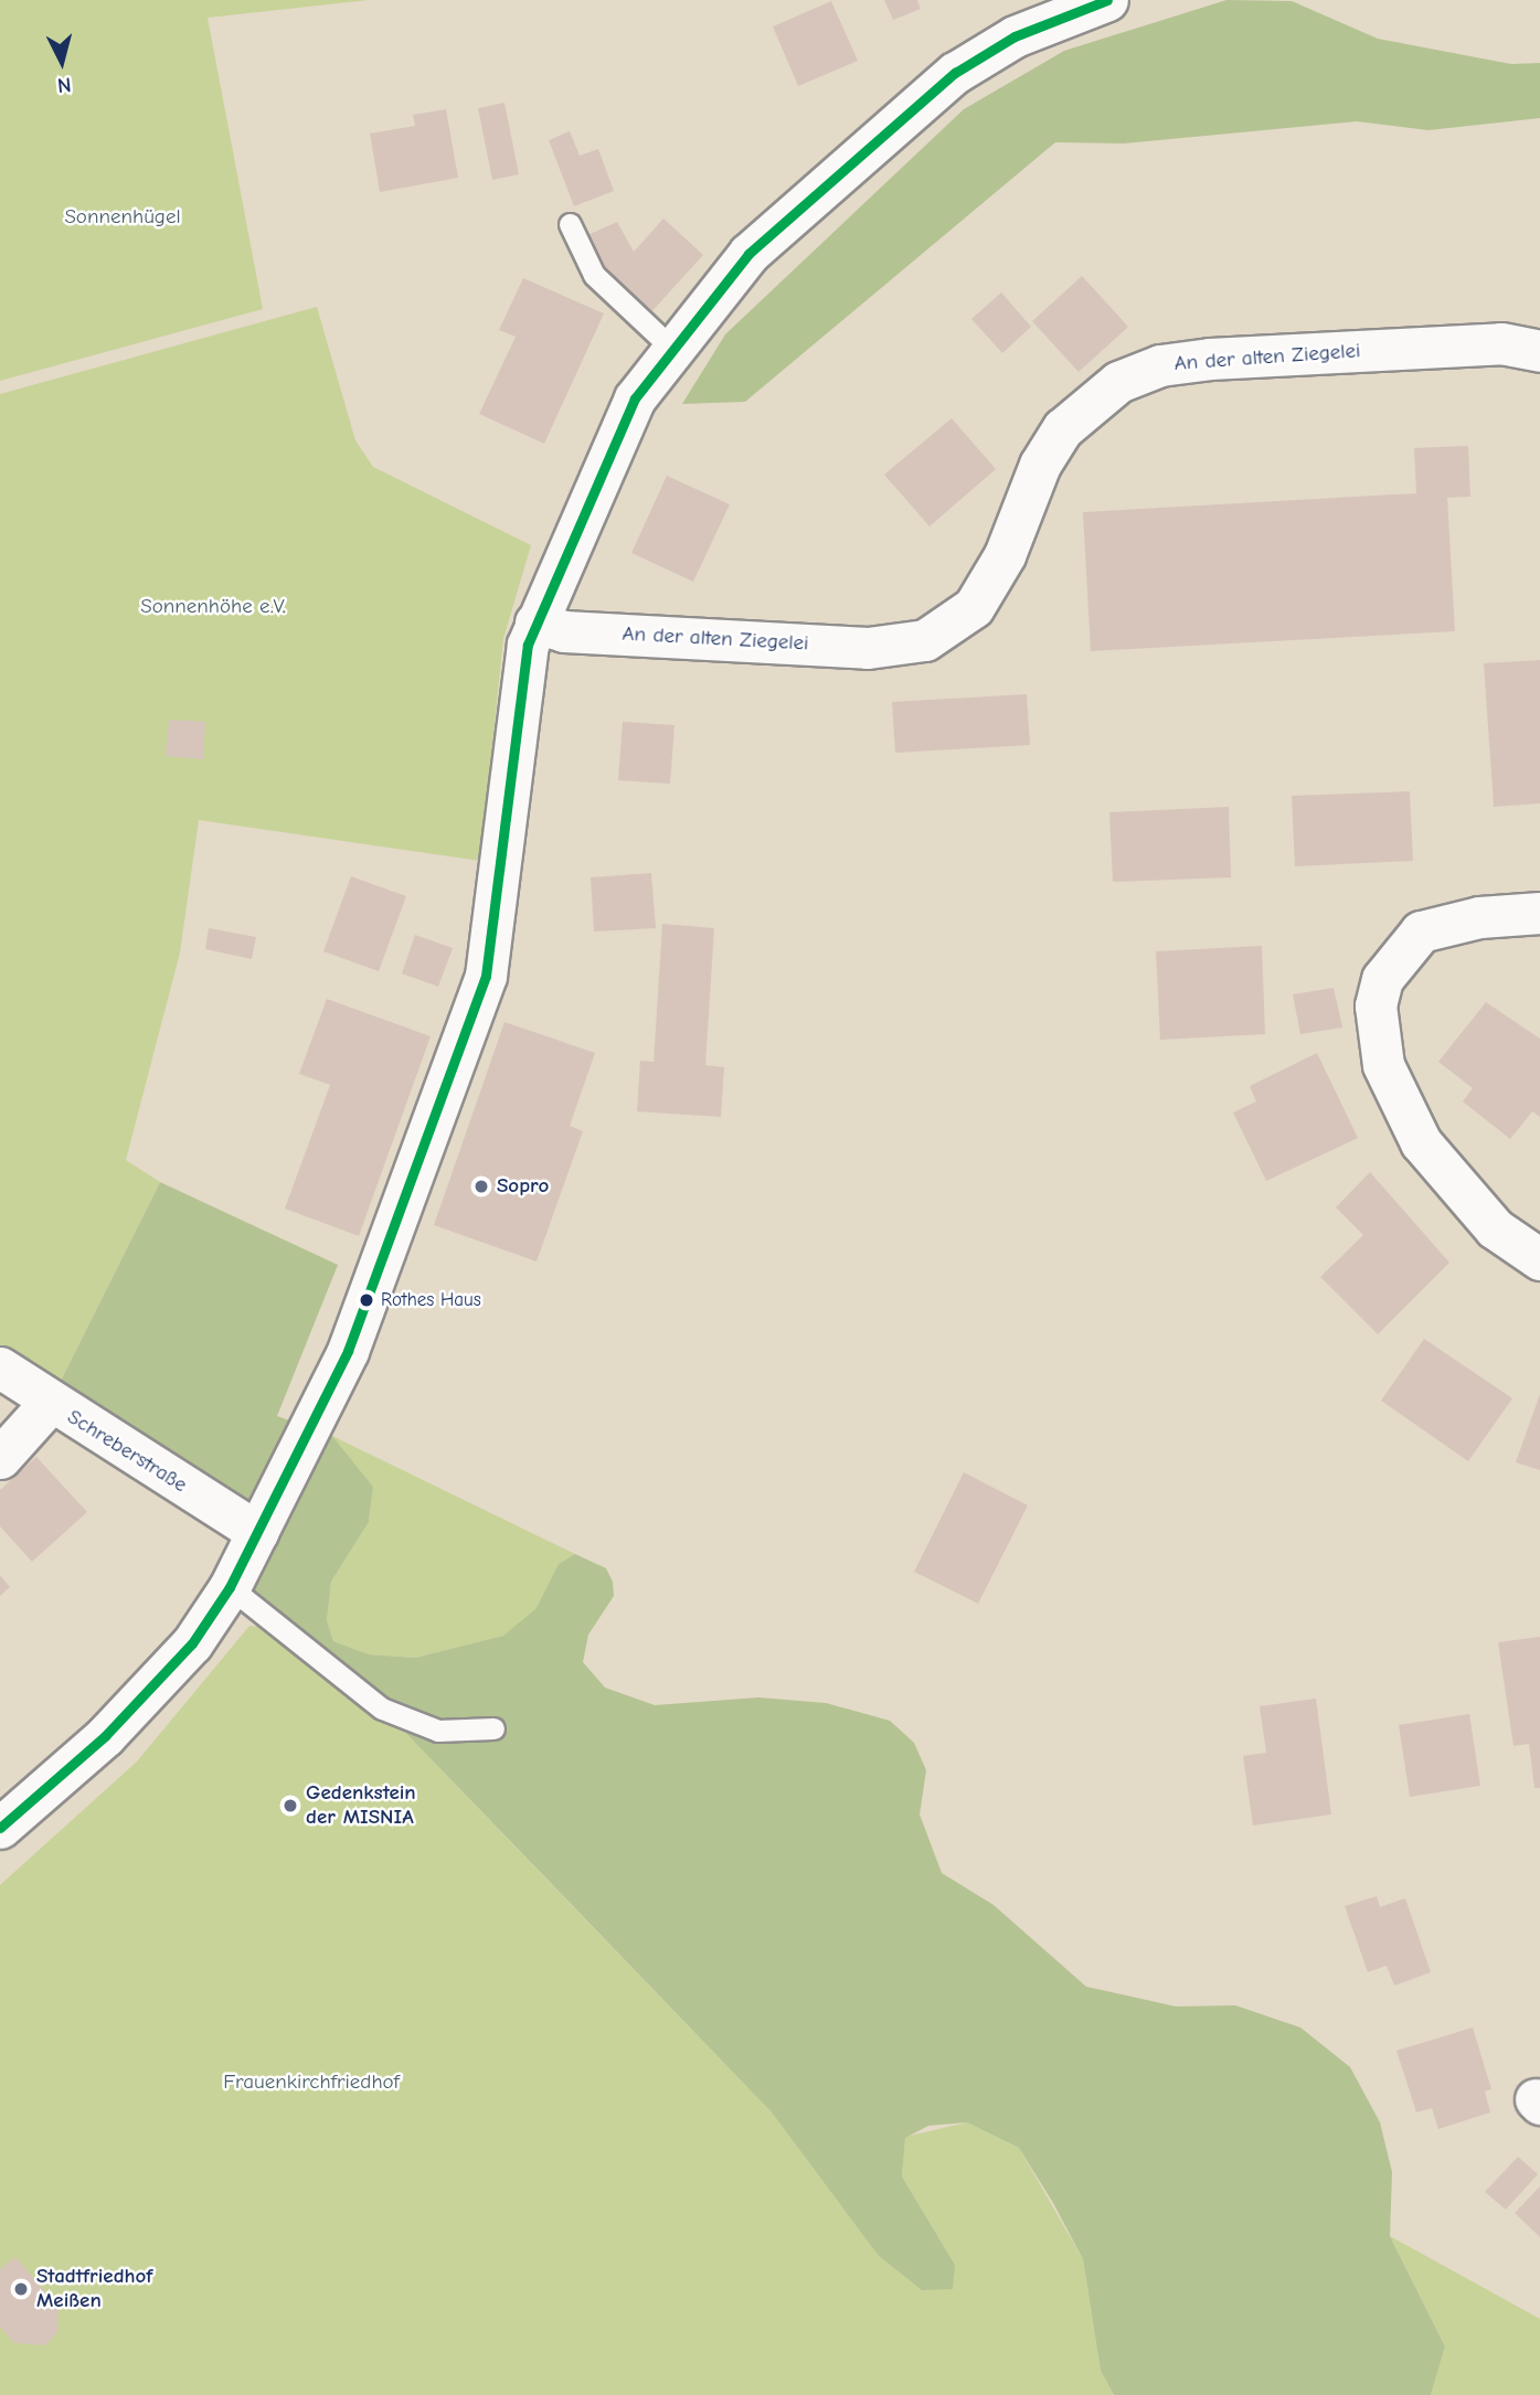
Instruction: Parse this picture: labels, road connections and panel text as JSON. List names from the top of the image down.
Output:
{
  "streets": {
    "street": ["An der alten Ziegelei", "Schreberstraße"]
  },
  "parks": ["Sonnenhügel", "Sonnenhöhe e.V.", "Frauenkirchfriedhof"],
  "places": [
    "Sopro",
    "Rothes Haus",
    "Gedenkstein der MISNIA",
    "Stadtfriedhof Meißen"
  ],
  "north": "bottom"
}
